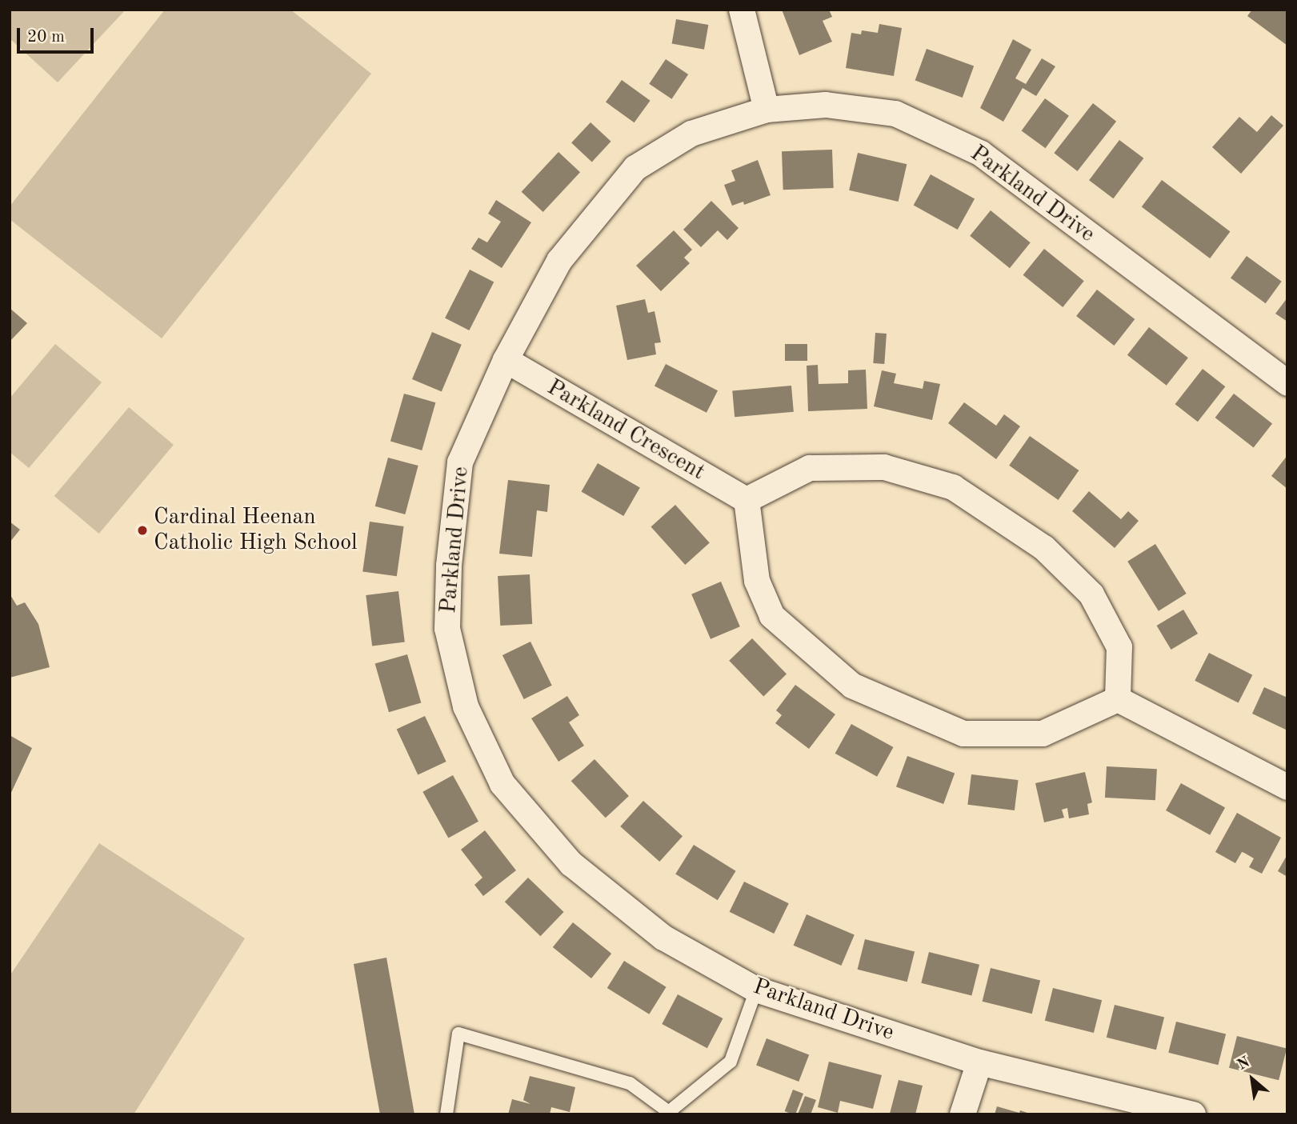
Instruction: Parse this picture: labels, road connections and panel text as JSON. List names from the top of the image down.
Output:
{
  "streets": {
    "street": ["Parkland Drive", "Parkland Crescent"]
  },
  "crossings": [
    ["Parkland Drive", "Parkland Crescent"]
  ],
  "places": ["Cardinal Heenan Catholic High School"],
  "scale_bar": "20 m",
  "north": "top left"
}
